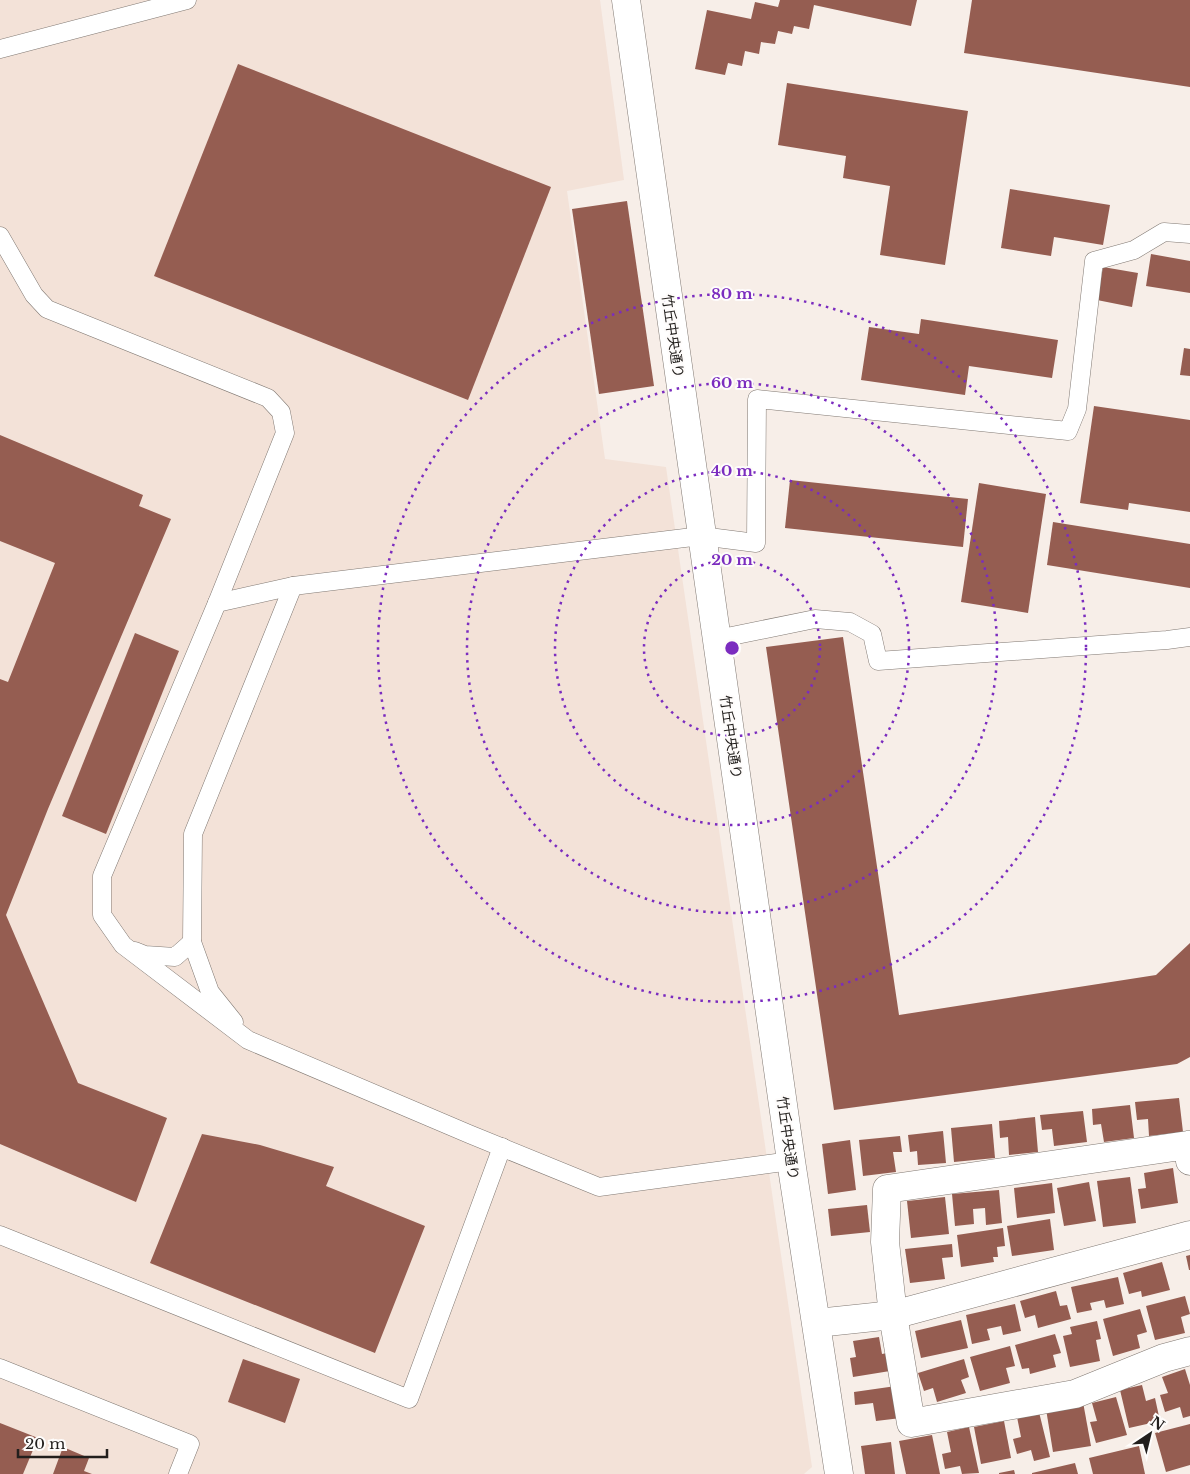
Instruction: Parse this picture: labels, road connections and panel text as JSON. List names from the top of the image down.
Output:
{
  "streets": {
    "street": ["竹丘中央通り"]
  },
  "scale_bar": "20 m",
  "north": "top right",
  "rings": [
    "80 m",
    "60 m",
    "40 m",
    "20 m"
  ]
}
